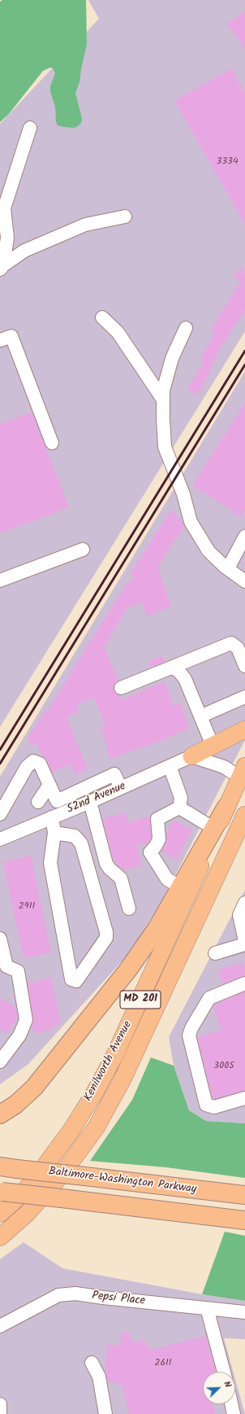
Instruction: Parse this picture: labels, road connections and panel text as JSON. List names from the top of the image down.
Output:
{
  "streets": {
    "highway": ["Baltimore-Washington Parkway"],
    "main road": ["MD 201", "Kenilworth Avenue"],
    "street": ["52nd Avenue", "Pepsi Place"]
  },
  "house_numbers": [
    "3334",
    "2911",
    "3005",
    "2611"
  ],
  "north": "top right"
}
